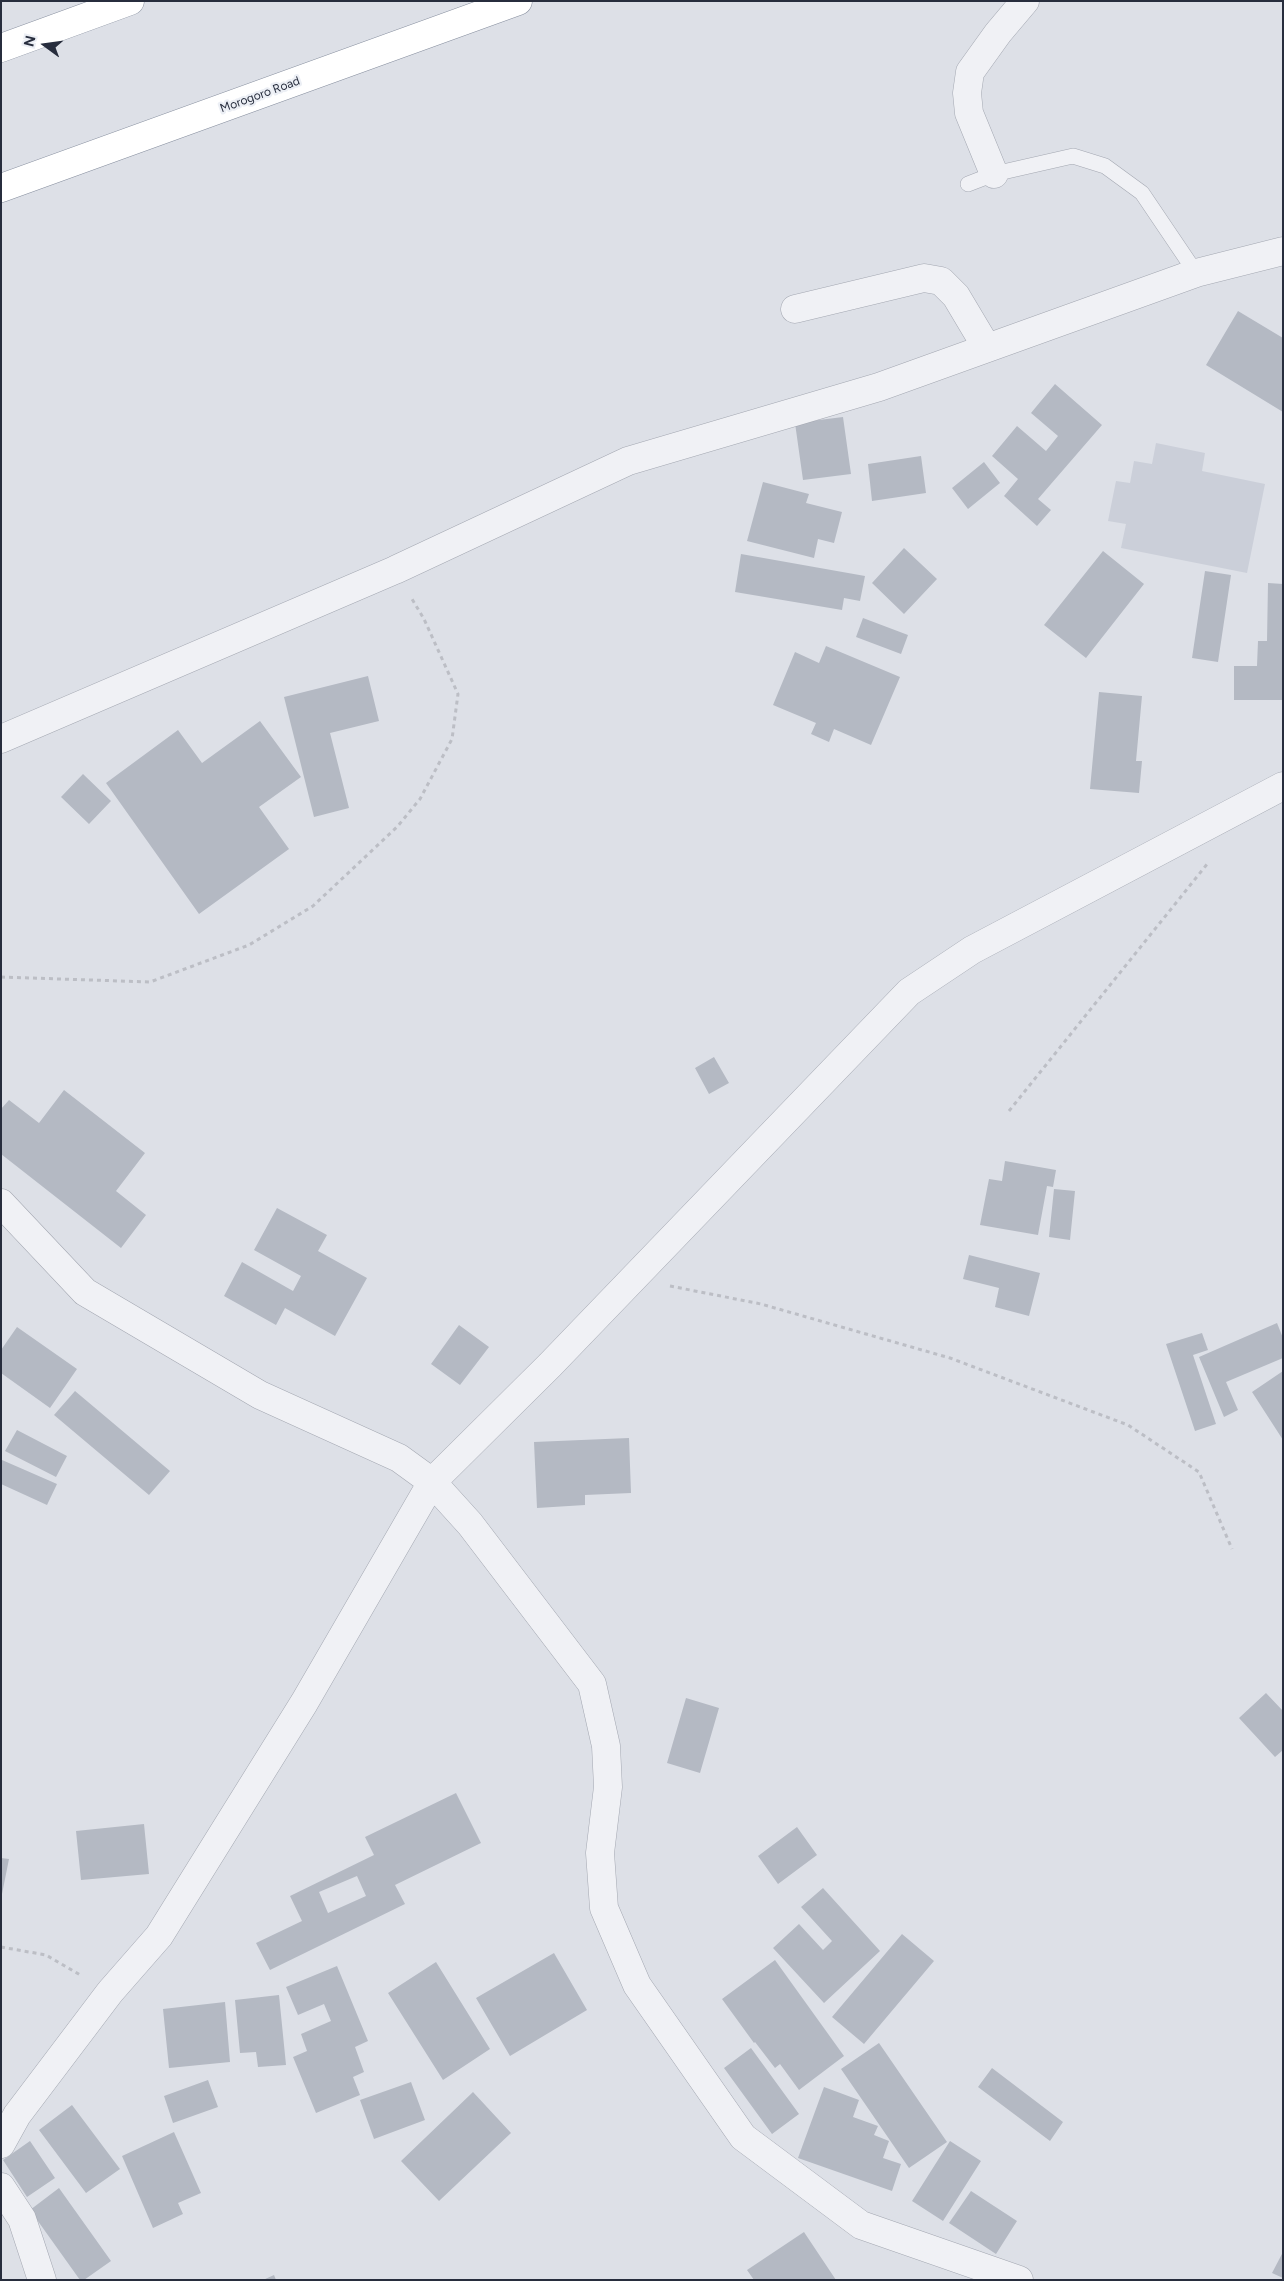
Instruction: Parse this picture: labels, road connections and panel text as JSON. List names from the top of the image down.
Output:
{
  "streets": {
    "highway": ["Morogoro Road"]
  },
  "north": "left"
}
